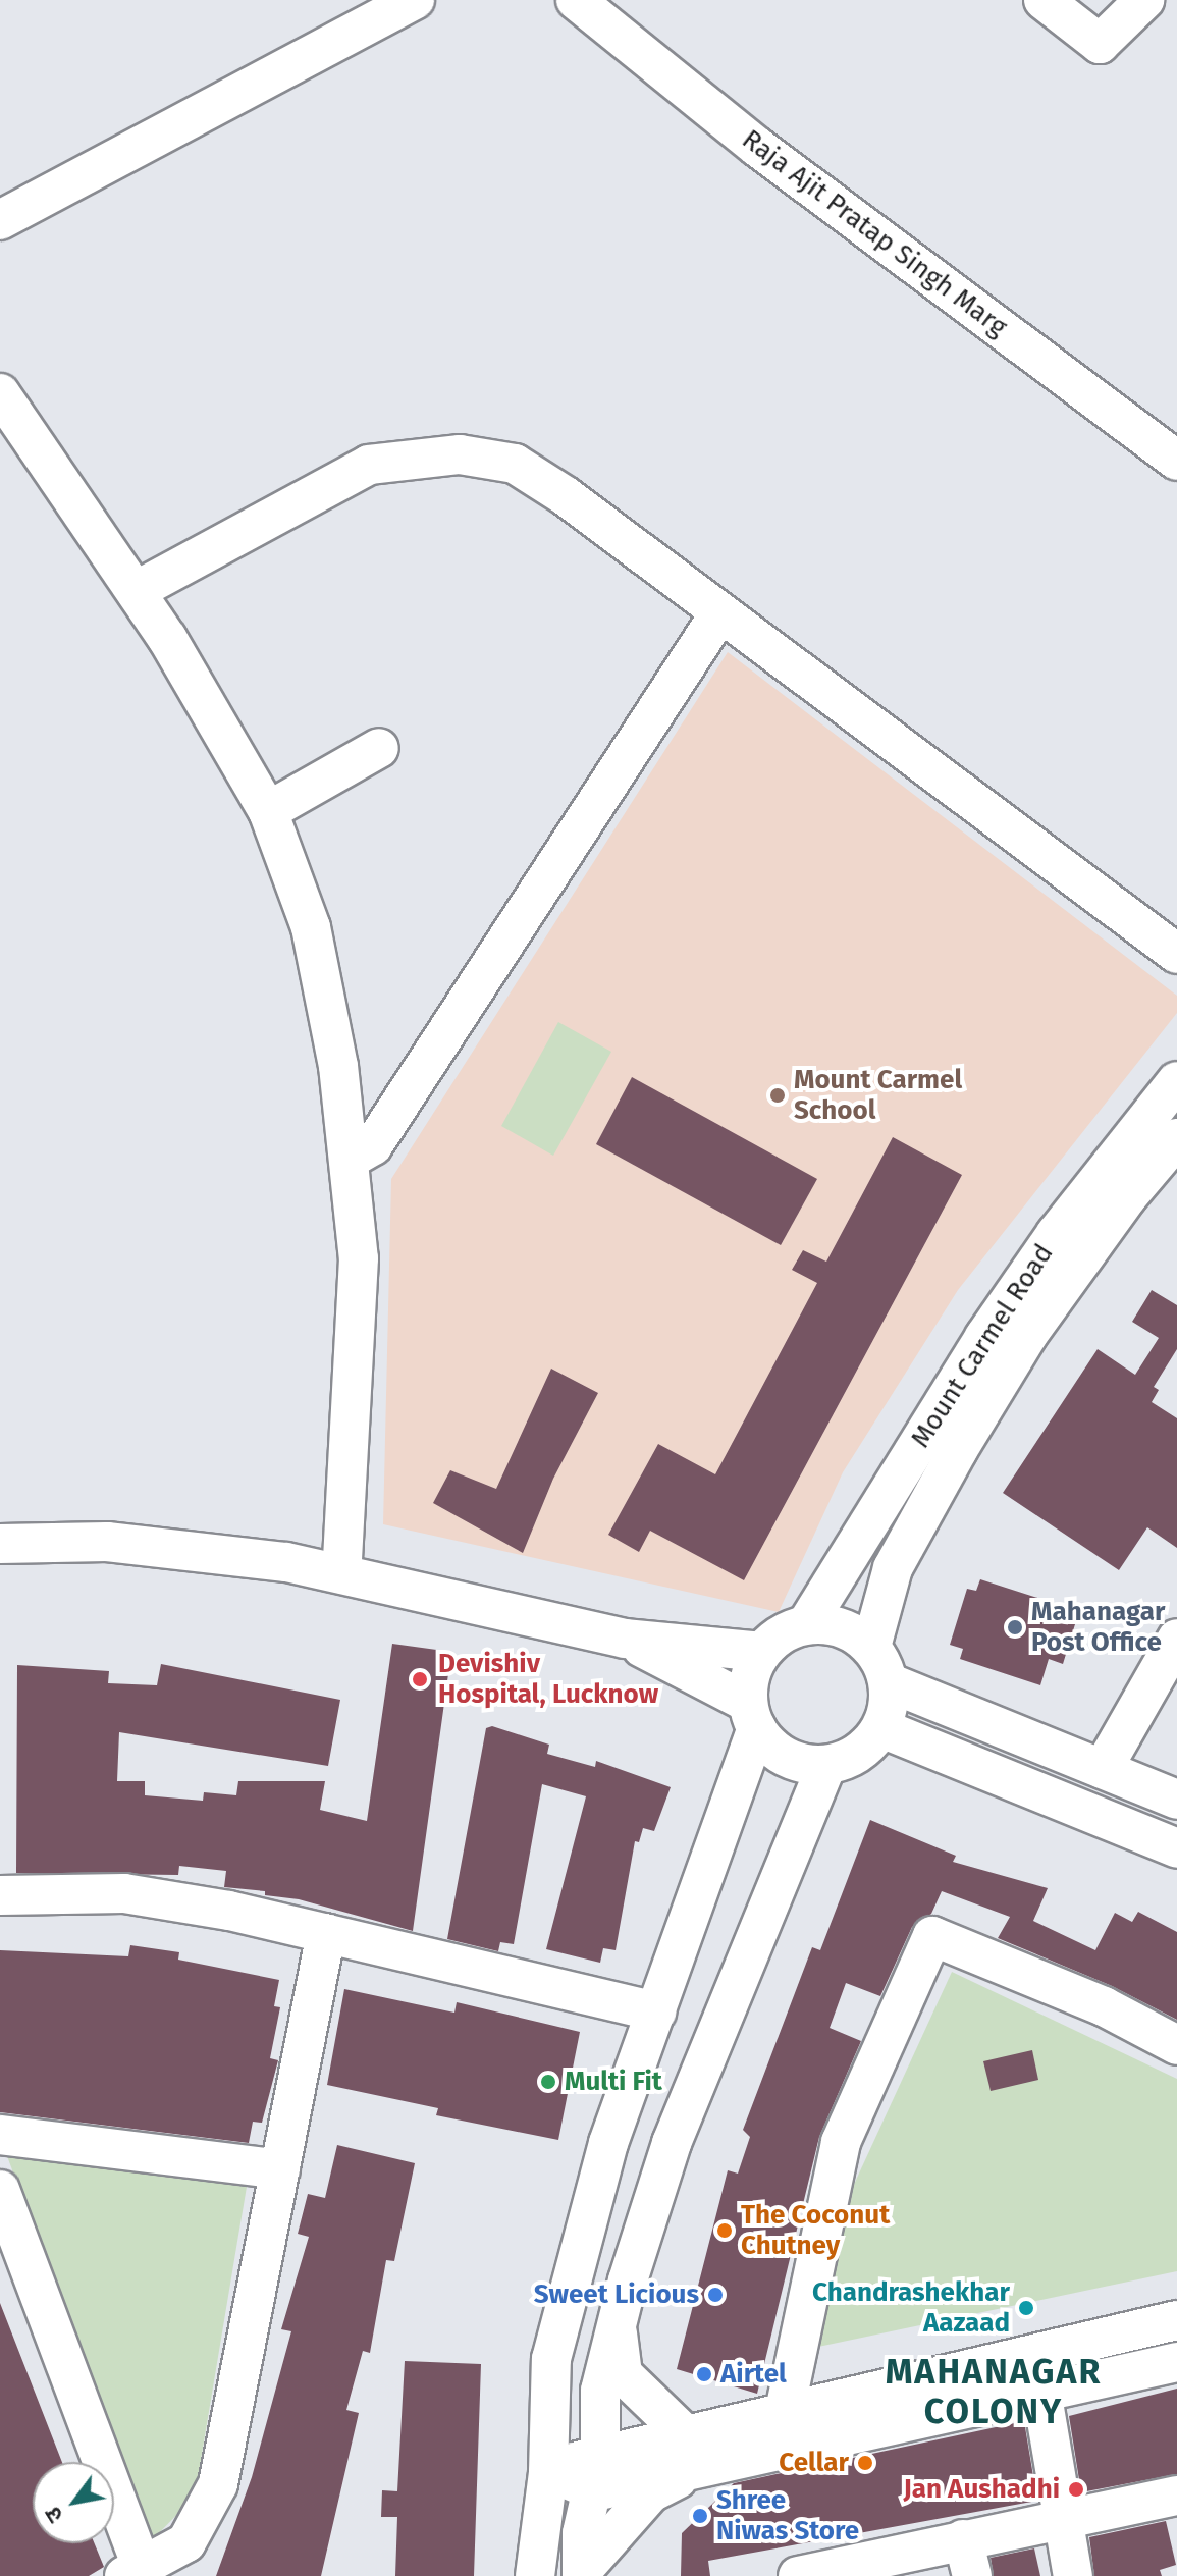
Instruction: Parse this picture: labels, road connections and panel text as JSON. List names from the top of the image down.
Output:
{
  "streets": {
    "street": ["Raja Ajit Pratap Singh Marg", "Mount Carmel Road"]
  },
  "districts": ["MAHANAGAR COLONY"],
  "places": [
    "Mount Carmel School",
    "Mahanagar Post Office",
    "Devishiv Hospital, Lucknow",
    "Multi Fit",
    "The Coconut Chutney",
    "Sweet Licious",
    "Chandrashekhar Aazaad",
    "Airtel",
    "Cellar",
    "Jan Aushadhi",
    "Shree Niwas Store"
  ],
  "north": "bottom left"
}
